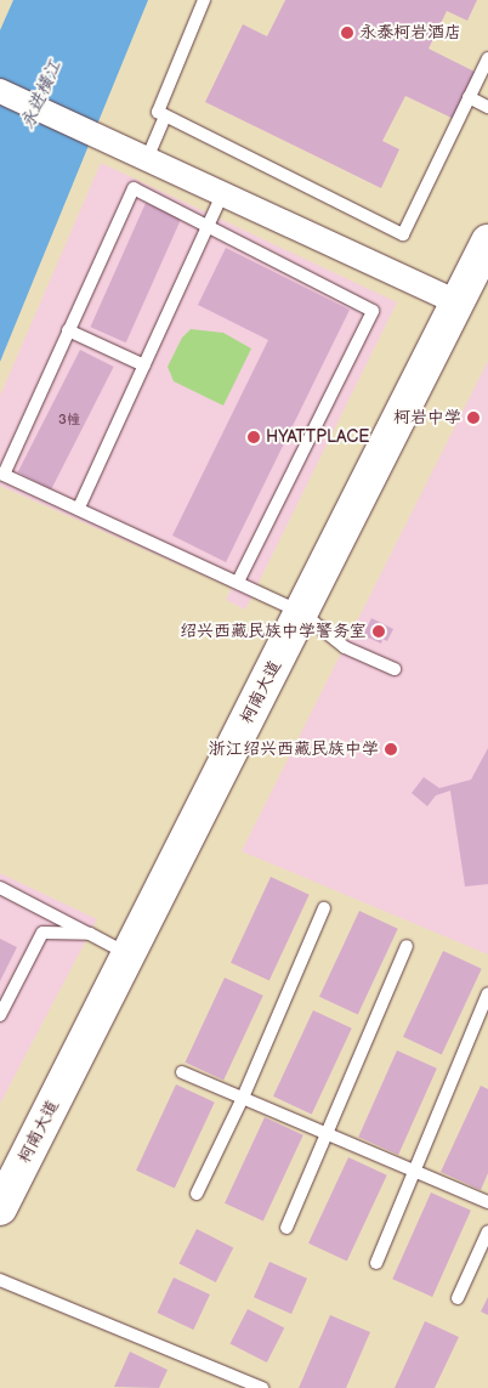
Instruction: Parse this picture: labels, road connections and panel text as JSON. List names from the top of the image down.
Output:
{
  "streets": {
    "main road": ["柯南大道"]
  },
  "water": ["永进横江"],
  "places": [
    "永泰柯岩酒店",
    "柯岩中学",
    "HYATTPLACE",
    "绍兴西藏民族中学警务室",
    "浙江绍兴西藏民族中学"
  ],
  "house_numbers": ["3幢"]
}
